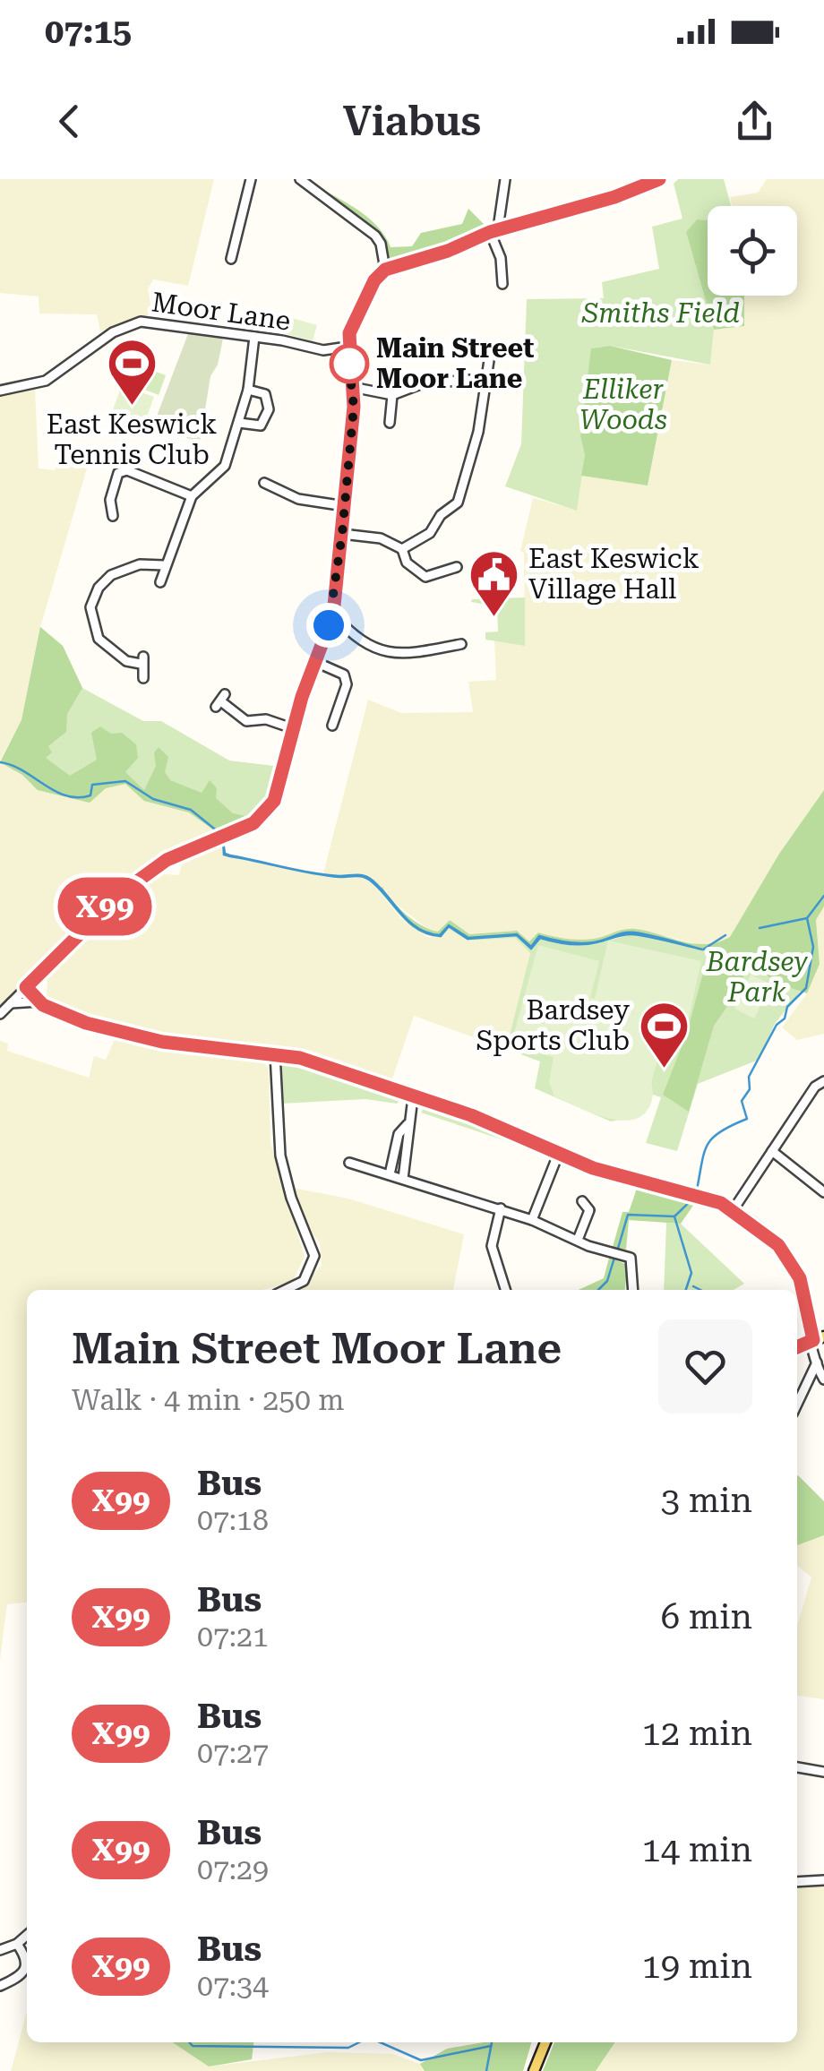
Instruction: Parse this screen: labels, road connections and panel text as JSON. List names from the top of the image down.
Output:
{
  "streets": {
    "street": ["Moor Lane"]
  },
  "parks": ["Smiths Field", "Elliker Woods", "Bardsey Park"],
  "places": {
    "other": ["Main Street Moor Lane"],
    "sports": ["East Keswick Tennis Club", "Bardsey Sports Club"],
    "public building": ["East Keswick Village Hall"]
  },
  "lines": ["bus line X99"],
  "page": {
    "status": "07:15",
    "header": "Viabus",
    "on_map": "X99",
    "heading": ["Main Street Moor Lane", "Walk · 4 min · 250 m"],
    "list": [
      {
        "mark": "X99",
        "name": "Bus",
        "note": "07:18",
        "value": "3 min"
      },
      {
        "mark": "X99",
        "name": "Bus",
        "note": "07:21",
        "value": "6 min"
      },
      {
        "mark": "X99",
        "name": "Bus",
        "note": "07:27",
        "value": "12 min"
      },
      {
        "mark": "X99",
        "name": "Bus",
        "note": "07:29",
        "value": "14 min"
      },
      {
        "mark": "X99",
        "name": "Bus",
        "note": "07:34",
        "value": "19 min"
      }
    ]
  }
}
